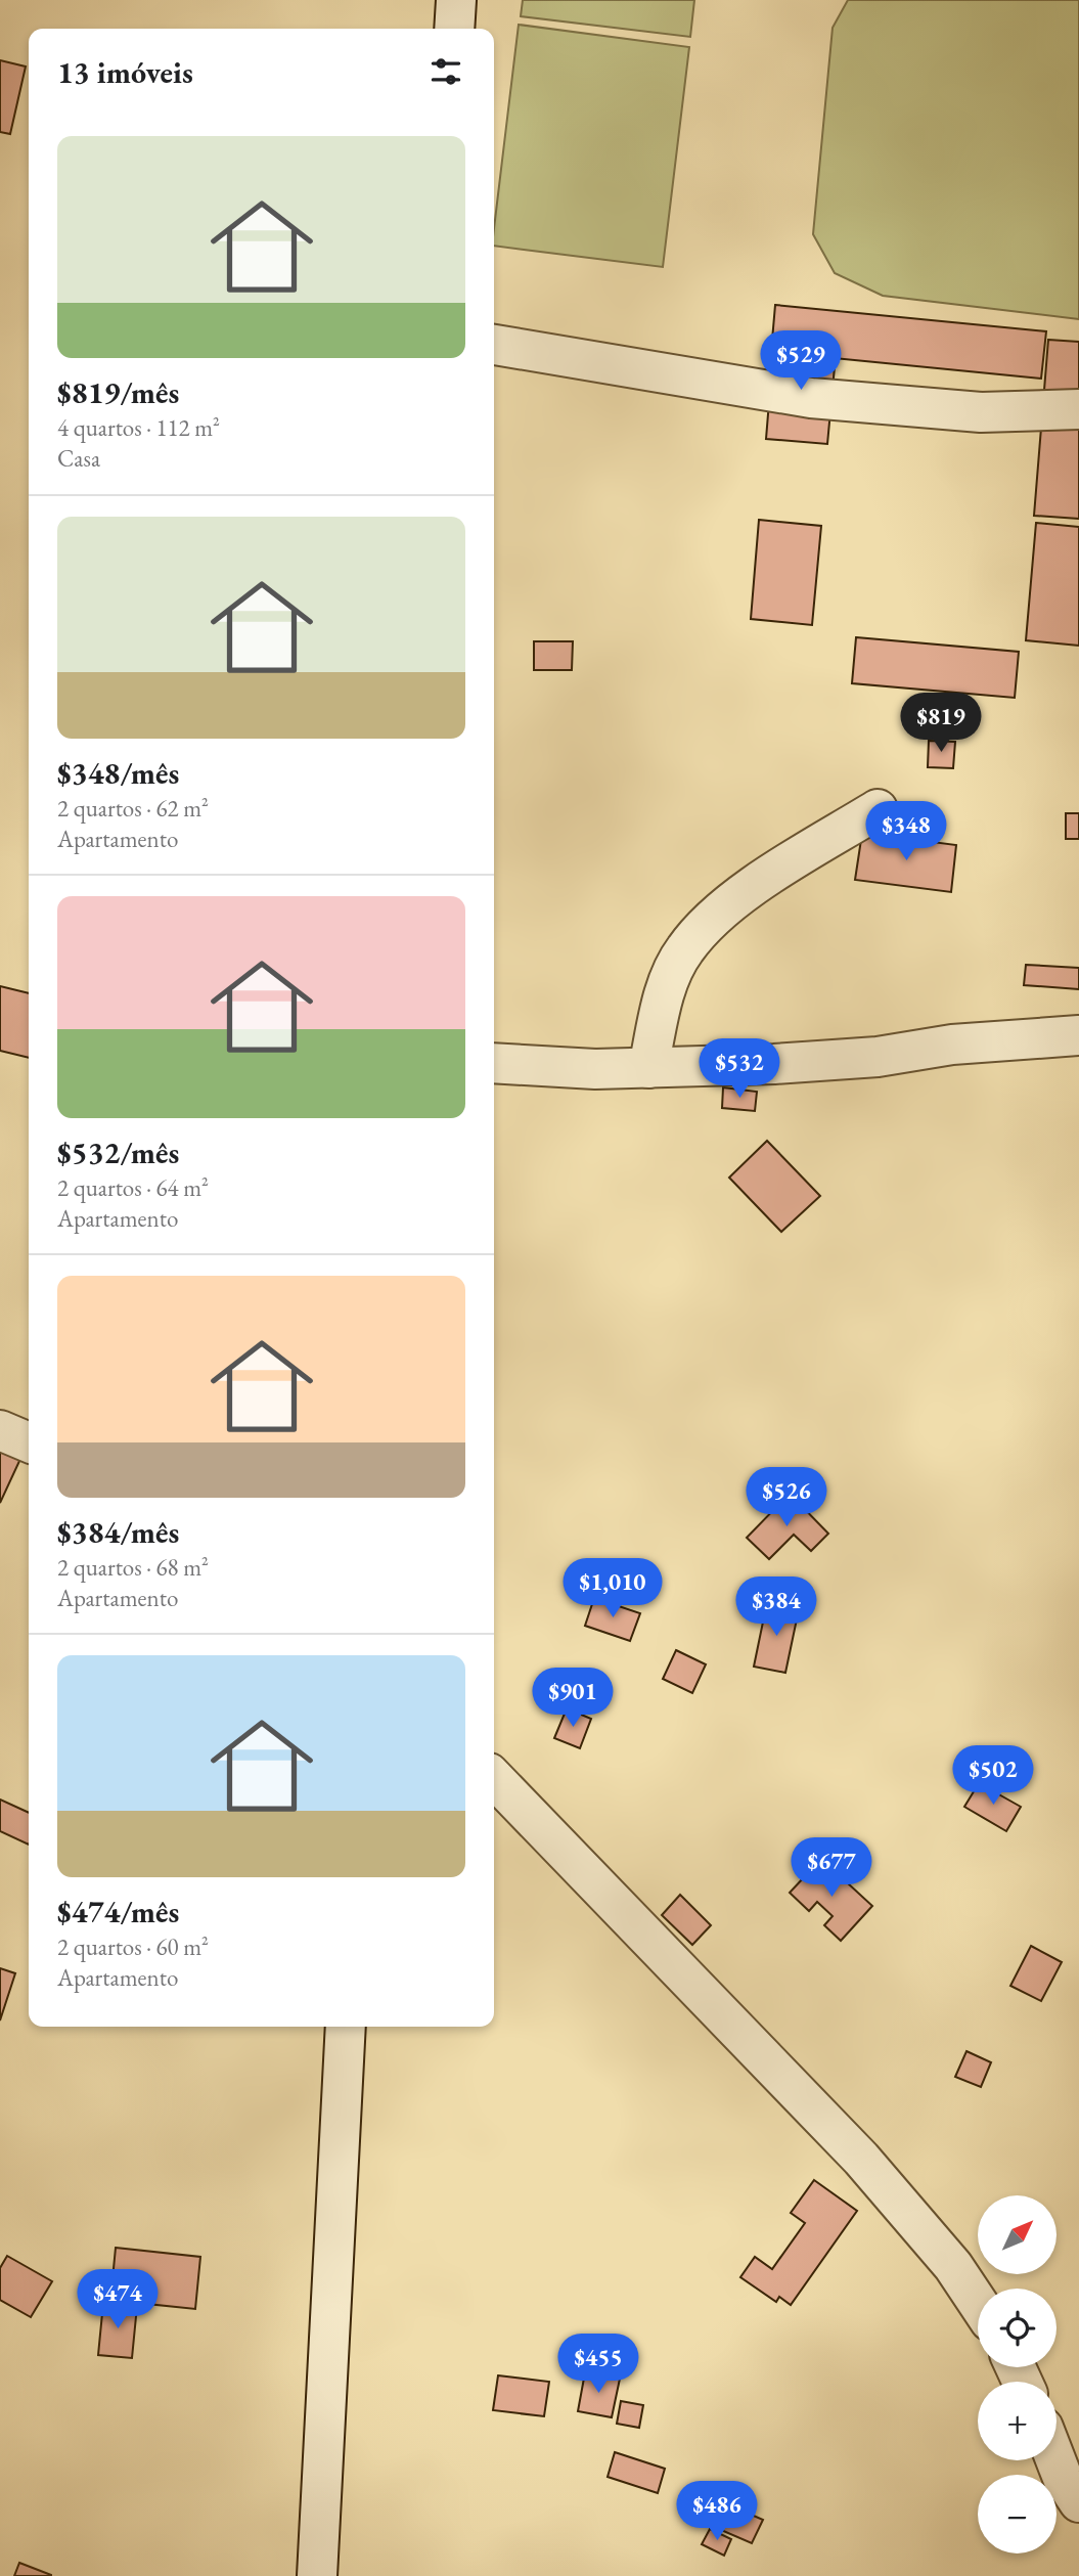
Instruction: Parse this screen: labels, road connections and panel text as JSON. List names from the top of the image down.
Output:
{
  "north": "top right",
  "page": {
    "heading": "13 imóveis",
    "list": [
      {
        "name": "$819/mês",
        "note": "4 quartos · 112 m² · Casa"
      },
      {
        "name": "$348/mês",
        "note": "2 quartos · 62 m² · Apartamento"
      },
      {
        "name": "$532/mês",
        "note": "2 quartos · 64 m² · Apartamento"
      },
      {
        "name": "$384/mês",
        "note": "2 quartos · 68 m² · Apartamento"
      },
      {
        "name": "$474/mês",
        "note": "2 quartos · 60 m² · Apartamento"
      }
    ],
    "price": [
      "$529",
      "$819",
      "$348",
      "$532",
      "$526",
      "$1,010",
      "$384",
      "$901",
      "$502",
      "$677",
      "$474",
      "$455",
      "$486"
    ],
    "map_buttons": ["+", "−"]
  }
}
